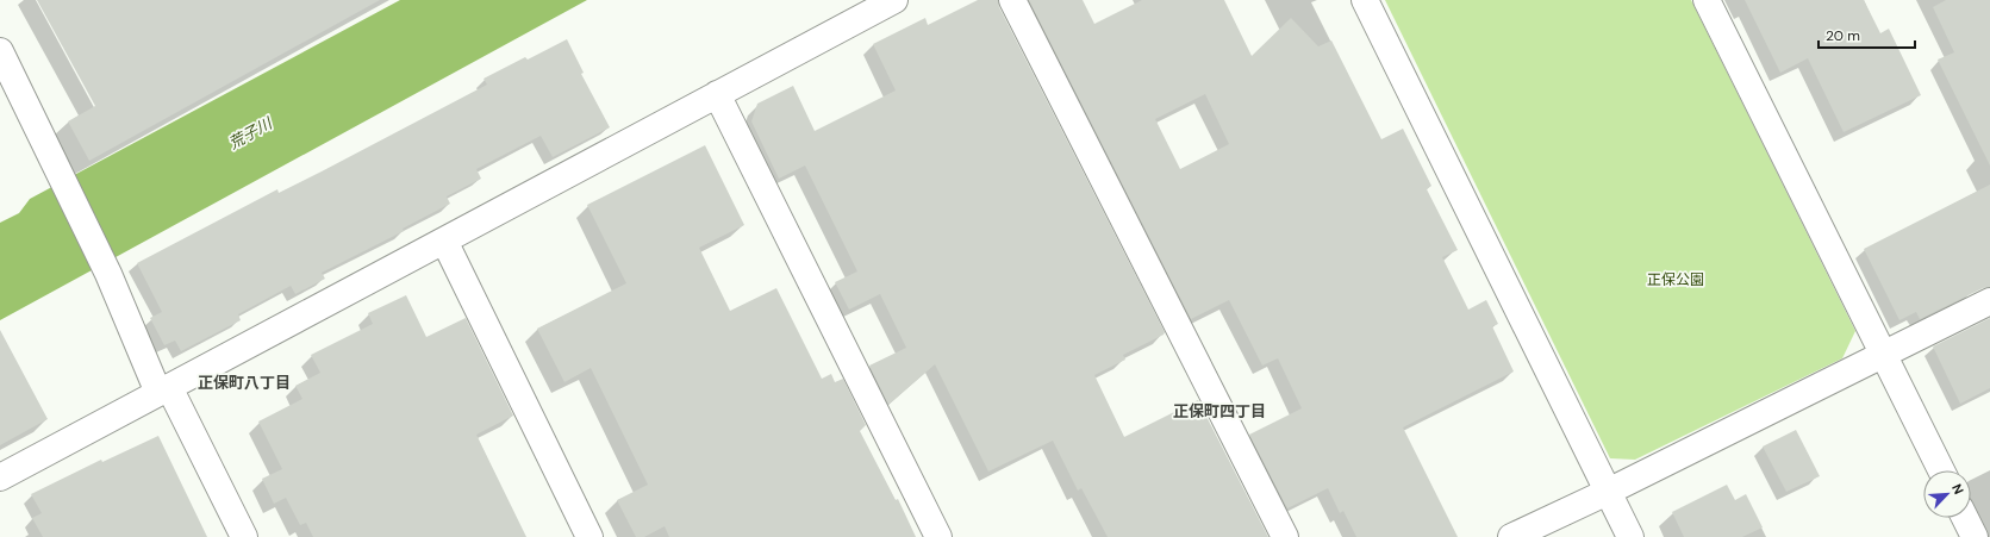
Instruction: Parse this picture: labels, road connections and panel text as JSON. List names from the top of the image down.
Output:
{
  "districts": ["正保町八丁目", "正保町四丁目"],
  "water": ["荒子川"],
  "parks": ["正保公園"],
  "scale_bar": "20 m",
  "north": "top right"
}
